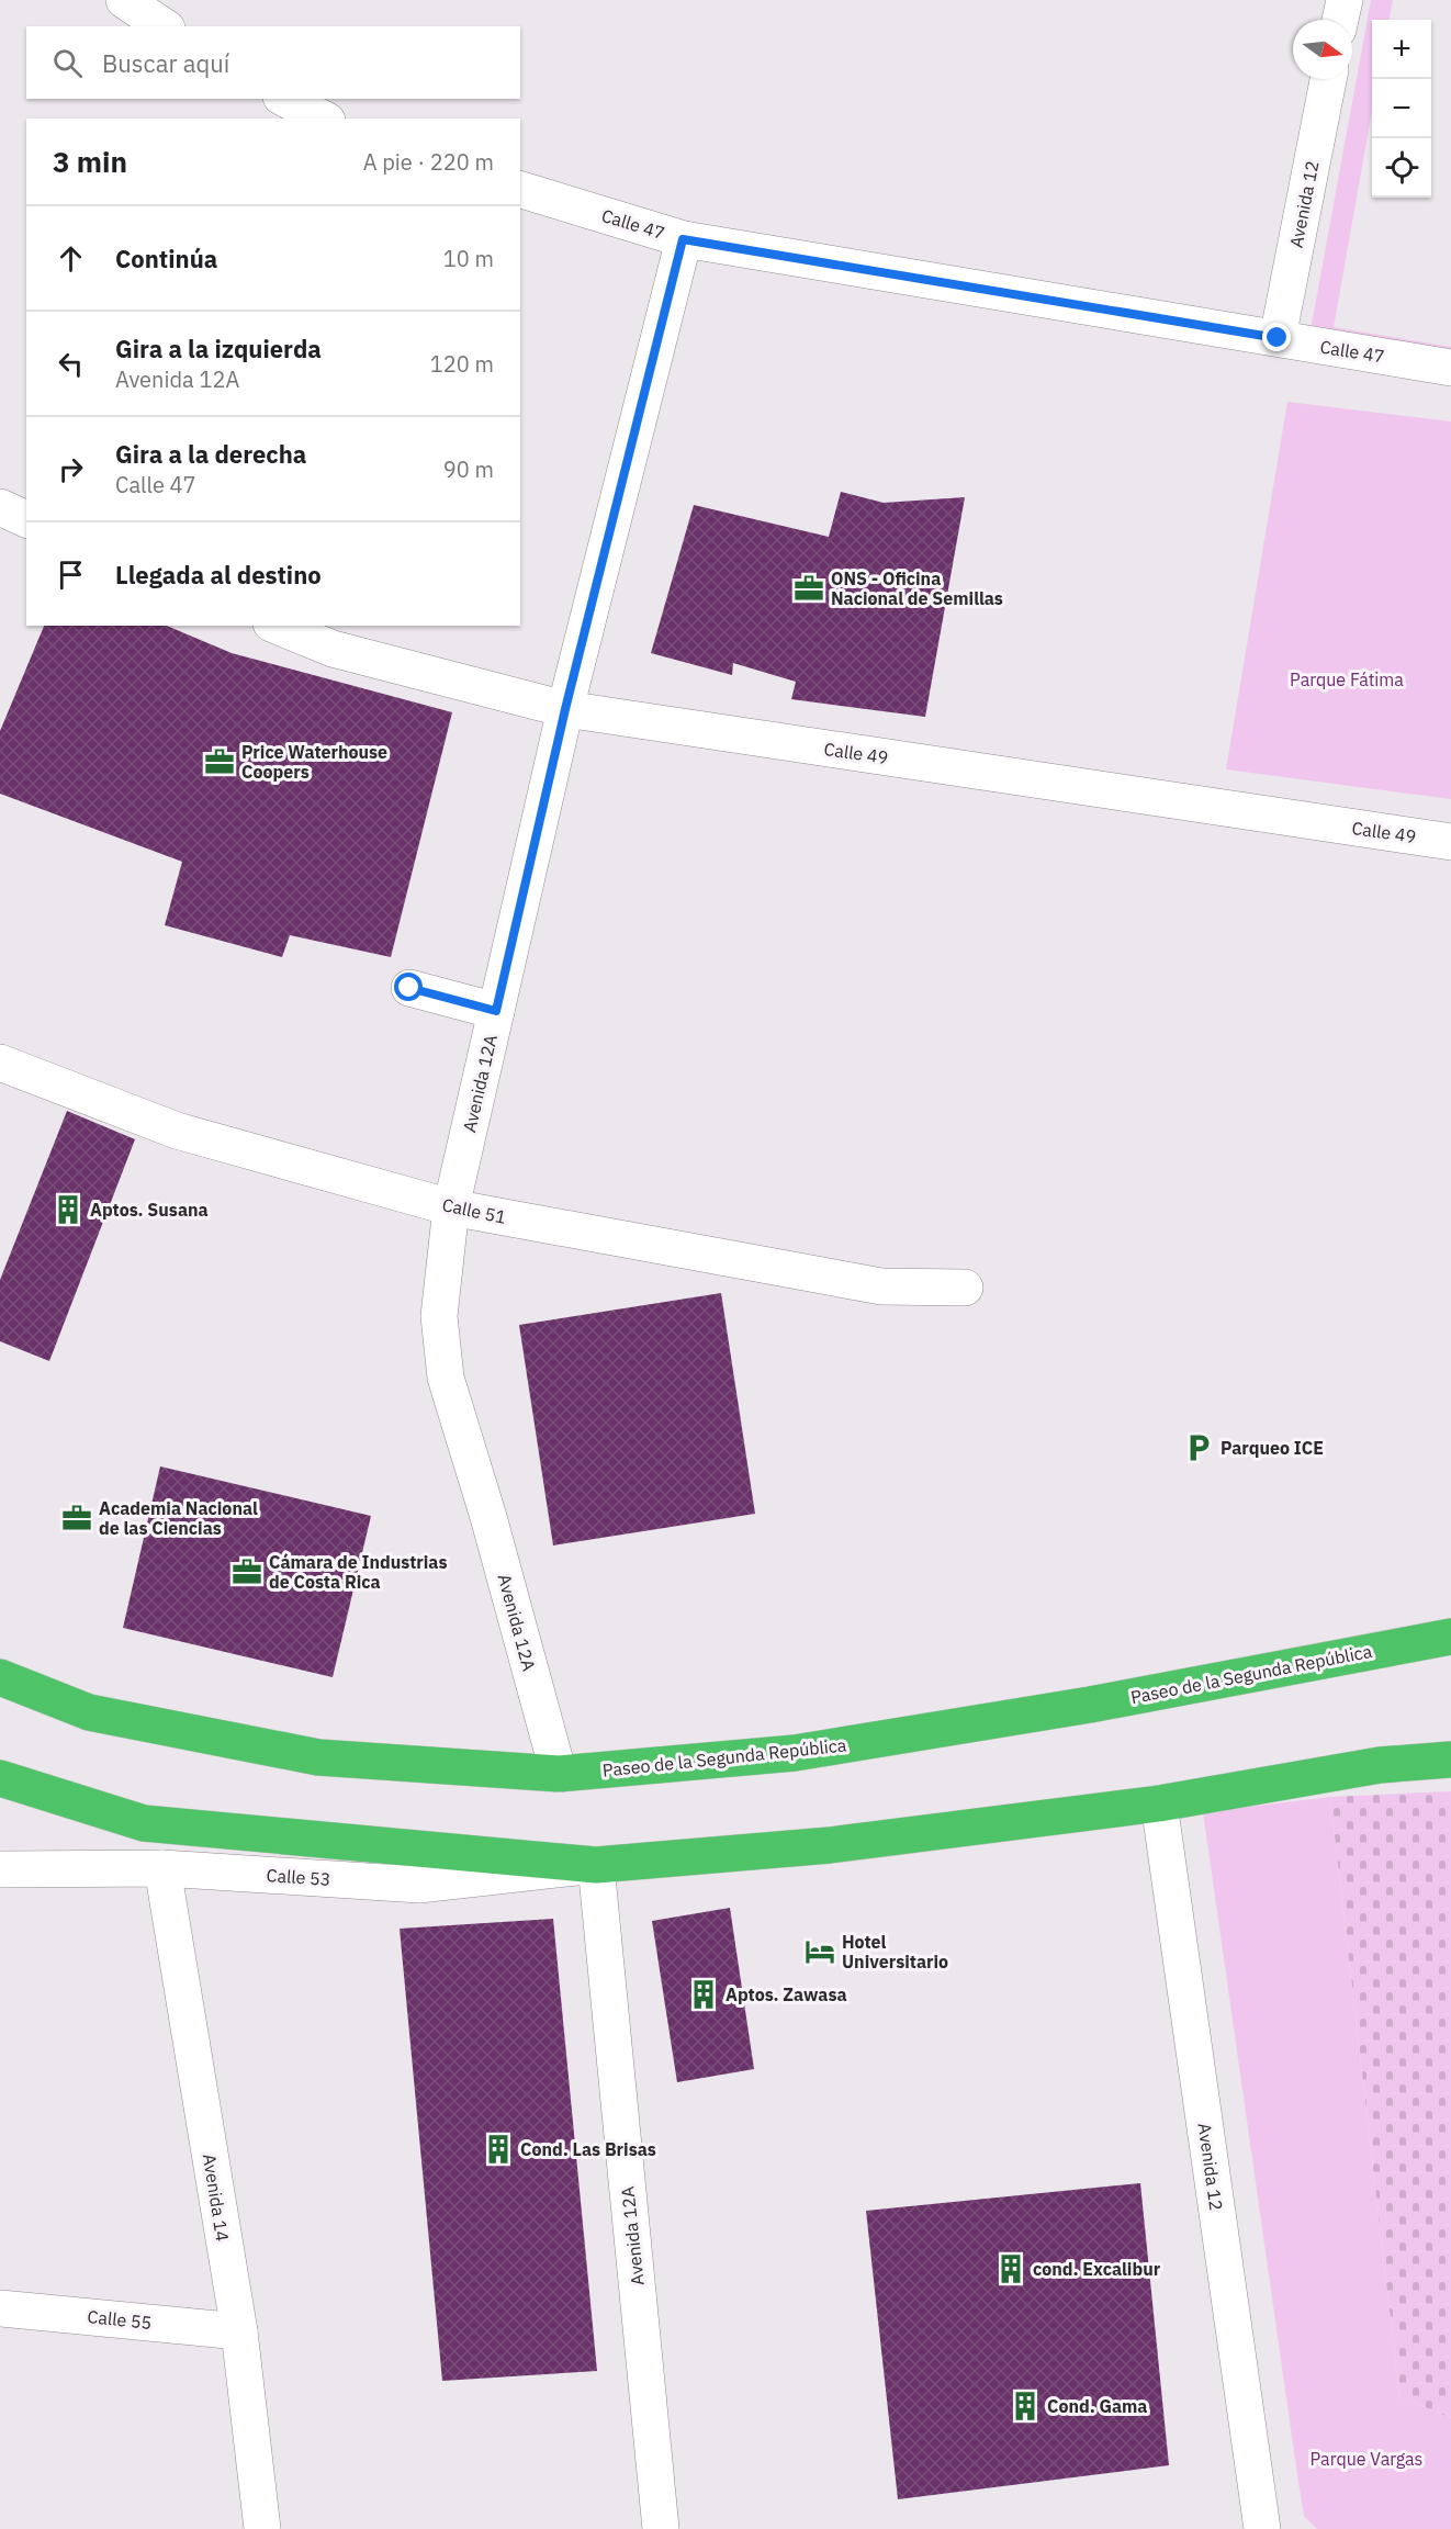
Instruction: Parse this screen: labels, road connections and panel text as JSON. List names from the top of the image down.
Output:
{
  "streets": {
    "highway": ["Paseo de la Segunda República"],
    "street": [
      "Avenida 12",
      "Calle 47",
      "Calle 49",
      "Avenida 12A",
      "Calle 51",
      "Calle 53",
      "Avenida 14",
      "Calle 55"
    ]
  },
  "crossings": [
    ["Avenida 12", "Calle 47"],
    ["Calle 47", "Avenida 12A"],
    ["Calle 49", "Avenida 12A"],
    ["Avenida 12A", "Calle 51"],
    ["Avenida 12A", "Paseo de la Segunda República"],
    ["Avenida 12A", "Calle 53"],
    ["Calle 53", "Avenida 14"],
    ["Avenida 14", "Calle 55"]
  ],
  "parks": ["Parque Fátima", "Parque Vargas"],
  "places": {
    "office": [
      "ONS - Oficina Nacional de Semillas",
      "Price Waterhouse Coopers",
      "Academia Nacional de las Ciencias",
      "Cámara de Industrias de Costa Rica"
    ],
    "building": [
      "Aptos. Susana",
      "Aptos. Zawasa",
      "Cond. Las Brisas",
      "cond. Excalibur",
      "Cond. Gama"
    ],
    "parking": ["Parqueo ICE"],
    "hotel": ["Hotel Universitario"]
  },
  "north": "right",
  "page": {
    "map_buttons": ["+", "−"],
    "search": "Buscar aquí",
    "heading": ["3 min", "A pie · 220 m"],
    "list": [
      ["Continúa", "10 m"],
      ["Gira a la izquierda", "Avenida 12A", "120 m"],
      ["Gira a la derecha", "Calle 47", "90 m"],
      "Llegada al destino"
    ]
  }
}
